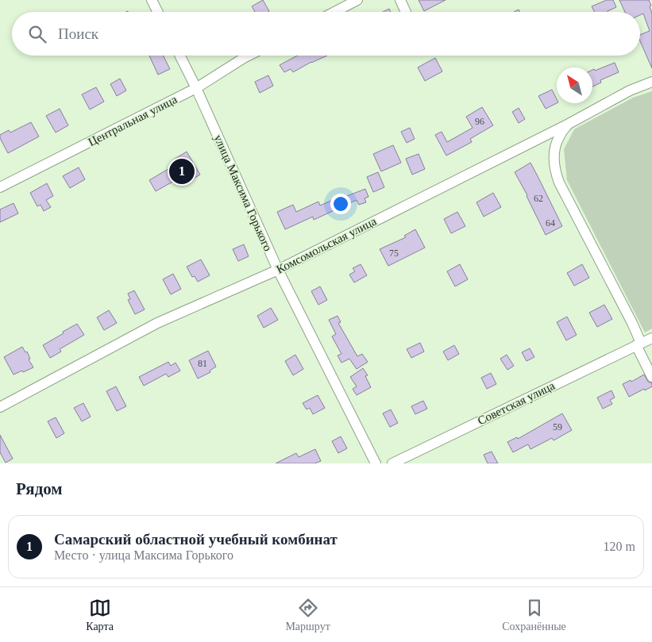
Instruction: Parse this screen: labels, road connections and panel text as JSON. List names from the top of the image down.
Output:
{
  "streets": {
    "street": [
      "Центральная улица",
      "улица Максима Горького",
      "Комсомольская улица",
      "Советская улица"
    ]
  },
  "crossings": [
    ["Центральная улица", "улица Максима Горького"],
    ["улица Максима Горького", "Комсомольская улица"]
  ],
  "house_numbers": [
    "96",
    "62",
    "64",
    "75",
    "81",
    "59"
  ],
  "north": "top left",
  "page": {
    "search": "Поиск",
    "pins": "1",
    "heading": "Рядом",
    "list": [
      {
        "mark": "1",
        "name": "Самарский областной учебный комбинат",
        "note": "Место · улица Максима Горького",
        "value": "120 m"
      }
    ],
    "nav": ["Карта", "Маршрут", "Сохранённые"]
  }
}
